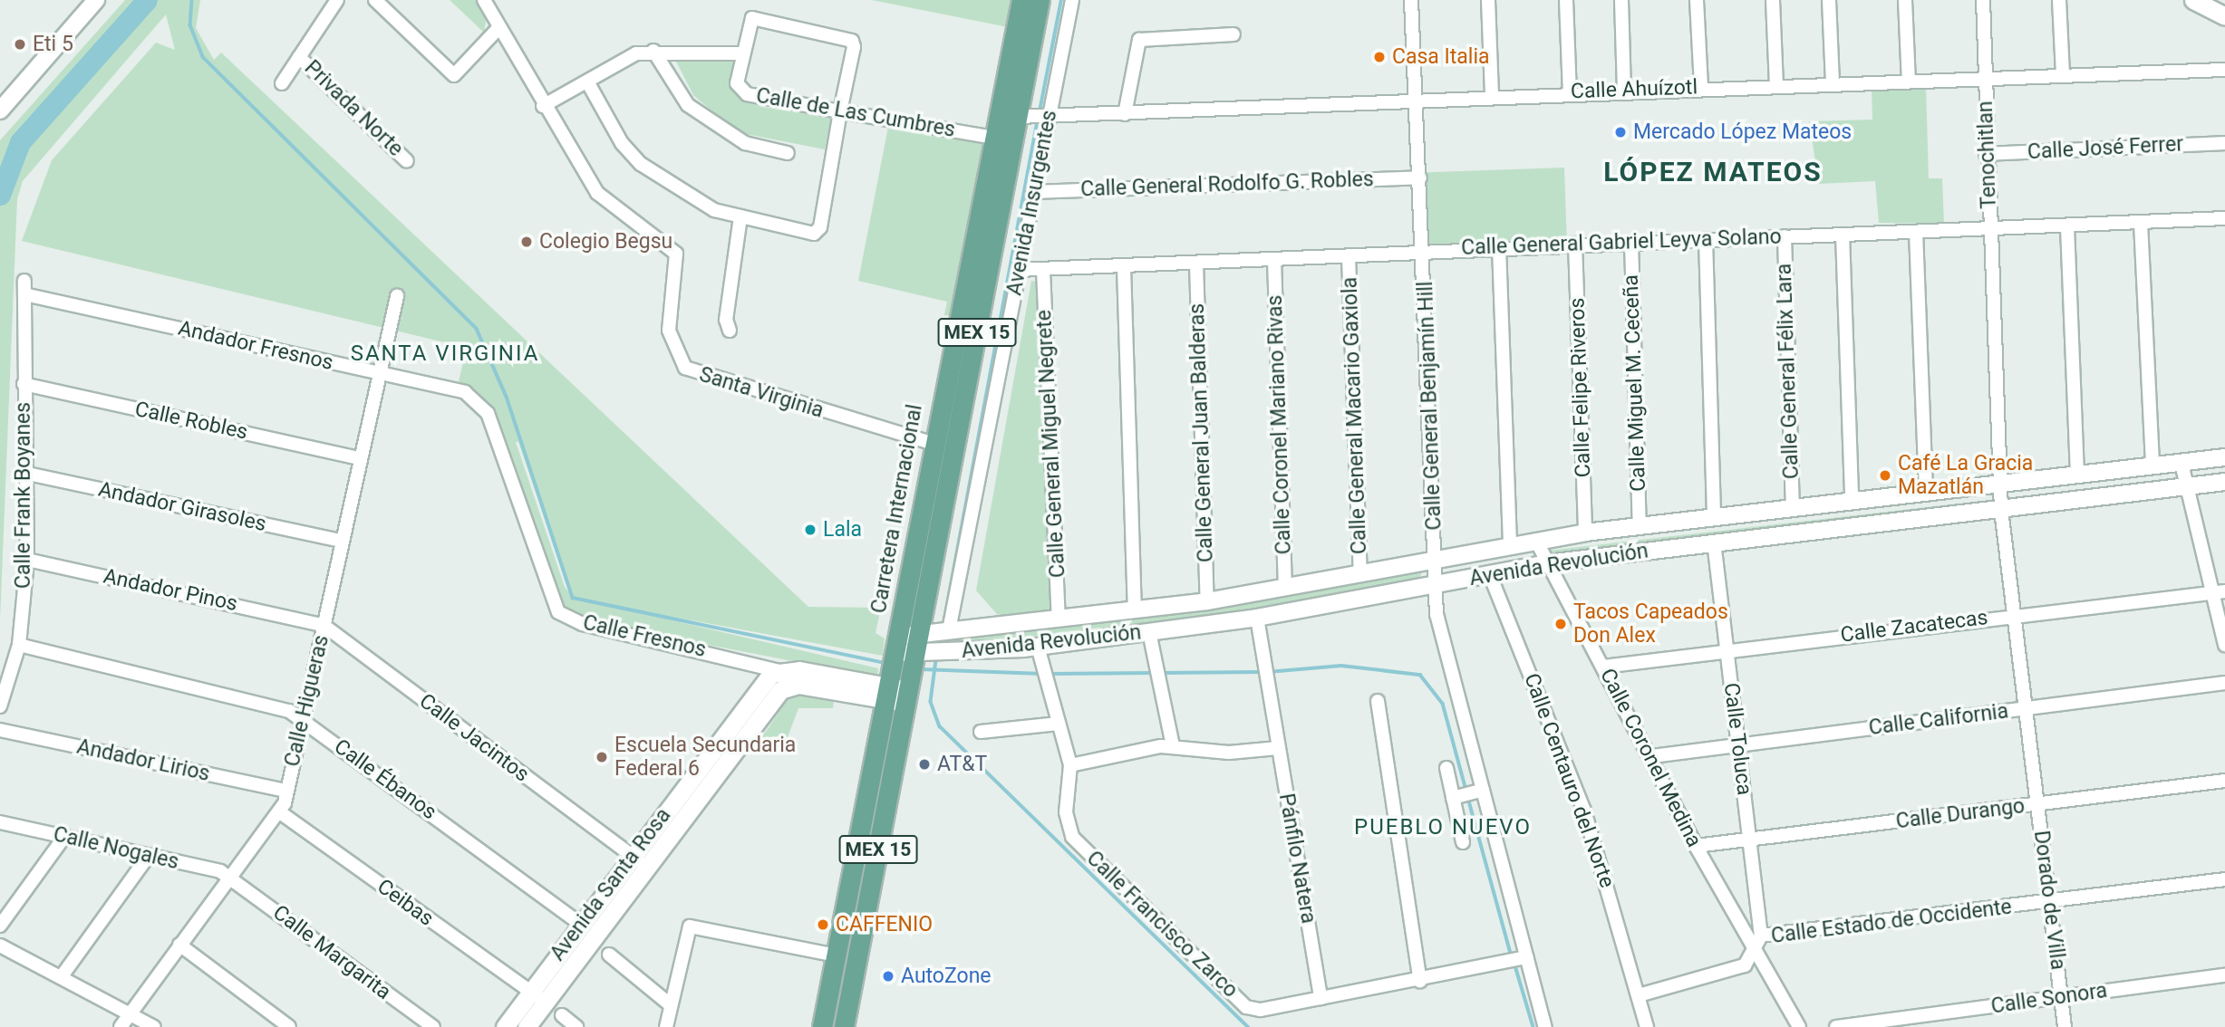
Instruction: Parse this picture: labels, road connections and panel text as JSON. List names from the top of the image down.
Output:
{
  "streets": {
    "main road": ["MEX 15", "Carretera Internacional", "Avenida Santa Rosa"],
    "street": [
      "Calle Ahuízotl",
      "Privada Norte",
      "Calle de Las Cumbres",
      "Calle José Ferrer",
      "Tenochitlan",
      "Calle General Rodolfo G. Robles",
      "Avenida Insurgentes",
      "Calle General Gabriel Leyva Solano",
      "Andador Fresnos",
      "Calle General Félix Lara",
      "Calle Miguel M. Ceceña",
      "Calle Felipe Riveros",
      "Santa Virginia",
      "Calle General Benjamín Hill",
      "Calle General Macario Gaxiola",
      "Calle Robles",
      "Calle Coronel Mariano Rivas",
      "Calle General Juan Balderas",
      "Calle General Miguel Negrete",
      "Calle Frank Boyanes",
      "Andador Girasoles",
      "Avenida Revolución",
      "Andador Pinos",
      "Calle Zacatecas",
      "Calle Fresnos",
      "Calle Higueras",
      "Calle California",
      "Calle Jacintos",
      "Calle Toluca",
      "Calle Coronel Medina",
      "Andador Lirios",
      "Calle Ébanos",
      "Calle Centauro del Norte",
      "Calle Durango",
      "Calle Nogales",
      "Pánfilo Natera",
      "Dorado de Villa",
      "Ceibas",
      "Calle Estado de Occidente",
      "Calle Francisco Zarco",
      "Calle Margarita",
      "Calle Sonora"
    ]
  },
  "crossings": [
    ["Calle Ahuízotl", "Tenochitlan"],
    ["Calle Ahuízotl", "Avenida Insurgentes"],
    ["Calle Ahuízotl", "MEX 15"],
    ["Calle Ahuízotl", "Calle General Benjamín Hill"],
    ["Calle de Las Cumbres", "Carretera Internacional"],
    ["Calle José Ferrer", "Tenochitlan"],
    ["Tenochitlan", "Calle General Gabriel Leyva Solano"],
    ["Tenochitlan", "Avenida Revolución"],
    ["Tenochitlan", "Dorado de Villa"],
    ["Calle General Rodolfo G. Robles", "Avenida Insurgentes"],
    ["Calle General Rodolfo G. Robles", "Calle General Benjamín Hill"],
    ["Avenida Insurgentes", "Calle General Gabriel Leyva Solano"],
    ["Avenida Insurgentes", "Avenida Revolución"],
    ["Calle General Gabriel Leyva Solano", "Calle General Félix Lara"],
    ["Calle General Gabriel Leyva Solano", "Calle Miguel M. Ceceña"],
    ["Calle General Gabriel Leyva Solano", "Calle Felipe Riveros"],
    ["Calle General Gabriel Leyva Solano", "Calle General Benjamín Hill"],
    ["Calle General Gabriel Leyva Solano", "Calle General Macario Gaxiola"],
    ["Calle General Gabriel Leyva Solano", "Calle Coronel Mariano Rivas"],
    ["Calle General Gabriel Leyva Solano", "Calle General Juan Balderas"],
    ["Calle General Gabriel Leyva Solano", "Calle General Miguel Negrete"],
    ["MEX 15", "Avenida Revolución"],
    ["Andador Fresnos", "Calle Frank Boyanes"],
    ["Andador Fresnos", "Calle Fresnos"],
    ["Andador Fresnos", "Calle Higueras"],
    ["Calle General Félix Lara", "Avenida Revolución"],
    ["Calle Miguel M. Ceceña", "Avenida Revolución"],
    ["Calle Felipe Riveros", "Avenida Revolución"],
    ["Santa Virginia", "Carretera Internacional"],
    ["Calle General Benjamín Hill", "Avenida Revolución"],
    ["Calle General Macario Gaxiola", "Avenida Revolución"],
    ["Calle Robles", "Calle Frank Boyanes"],
    ["Calle Robles", "Calle Higueras"],
    ["Calle Coronel Mariano Rivas", "Avenida Revolución"],
    ["Calle General Juan Balderas", "Avenida Revolución"],
    ["Calle General Miguel Negrete", "Avenida Revolución"],
    ["Calle Frank Boyanes", "Andador Girasoles"],
    ["Calle Frank Boyanes", "Andador Pinos"],
    ["Calle Frank Boyanes", "Calle Ébanos"],
    ["Andador Girasoles", "Calle Higueras"],
    ["Carretera Internacional", "Avenida Revolución"],
    ["Avenida Revolución", "Calle Toluca"],
    ["Avenida Revolución", "Calle Coronel Medina"],
    ["Avenida Revolución", "Calle Centauro del Norte"],
    ["Avenida Revolución", "Pánfilo Natera"],
    ["Avenida Revolución", "Dorado de Villa"],
    ["Andador Pinos", "Calle Higueras"],
    ["Andador Pinos", "Calle Jacintos"],
    ["Calle Zacatecas", "Calle Toluca"],
    ["Calle Zacatecas", "Calle Coronel Medina"],
    ["Calle Zacatecas", "Dorado de Villa"],
    ["Calle Fresnos", "Avenida Santa Rosa"],
    ["Calle Higueras", "Calle Jacintos"],
    ["Calle Higueras", "Andador Lirios"],
    ["Calle Higueras", "Calle Ébanos"],
    ["Calle Higueras", "Calle Nogales"],
    ["Calle Higueras", "Ceibas"],
    ["Calle Higueras", "Calle Margarita"],
    ["Calle California", "Calle Toluca"],
    ["Calle California", "Calle Coronel Medina"],
    ["Calle California", "Dorado de Villa"],
    ["Calle Jacintos", "Avenida Santa Rosa"],
    ["Calle Toluca", "Calle Durango"],
    ["Calle Toluca", "Calle Estado de Occidente"],
    ["Calle Coronel Medina", "Calle Durango"],
    ["Calle Coronel Medina", "Calle Estado de Occidente"],
    ["Calle Ébanos", "Avenida Santa Rosa"],
    ["Calle Durango", "Dorado de Villa"],
    ["Calle Nogales", "Calle Margarita"],
    ["Pánfilo Natera", "Calle Francisco Zarco"],
    ["Avenida Santa Rosa", "Ceibas"],
    ["Dorado de Villa", "Calle Estado de Occidente"],
    ["Dorado de Villa", "Calle Sonora"]
  ],
  "districts": ["LÓPEZ MATEOS", "SANTA VIRGINIA", "PUEBLO NUEVO"],
  "places": [
    "Eti 5",
    "Casa Italia",
    "Mercado López Mateos",
    "Colegio Begsu",
    "Café La Gracia Mazatlán",
    "Lala",
    "Tacos Capeados Don Alex",
    "Escuela Secundaria Federal 6",
    "AT&T",
    "CAFFENIO",
    "AutoZone"
  ]
}
